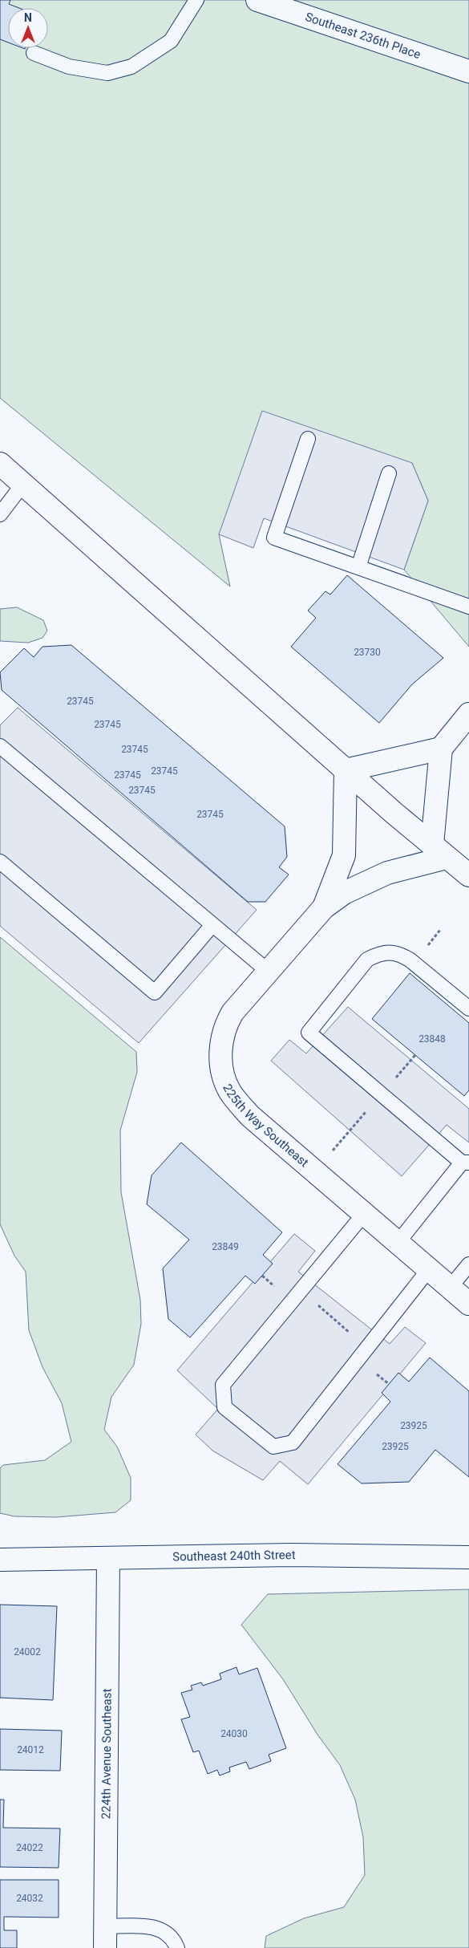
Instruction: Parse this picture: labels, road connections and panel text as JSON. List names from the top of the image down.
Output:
{
  "streets": {
    "street": [
      "Southeast 236th Place",
      "225th Way Southeast",
      "Southeast 240th Street",
      "224th Avenue Southeast"
    ]
  },
  "crossings": [
    ["Southeast 240th Street", "224th Avenue Southeast"]
  ],
  "house_numbers": [
    "23730",
    "23745",
    "23745",
    "23745",
    "23745",
    "23745",
    "23745",
    "23745",
    "23848",
    "23849",
    "23925",
    "23925",
    "24002",
    "24030",
    "24012",
    "24022",
    "24032"
  ],
  "north": "top"
}
